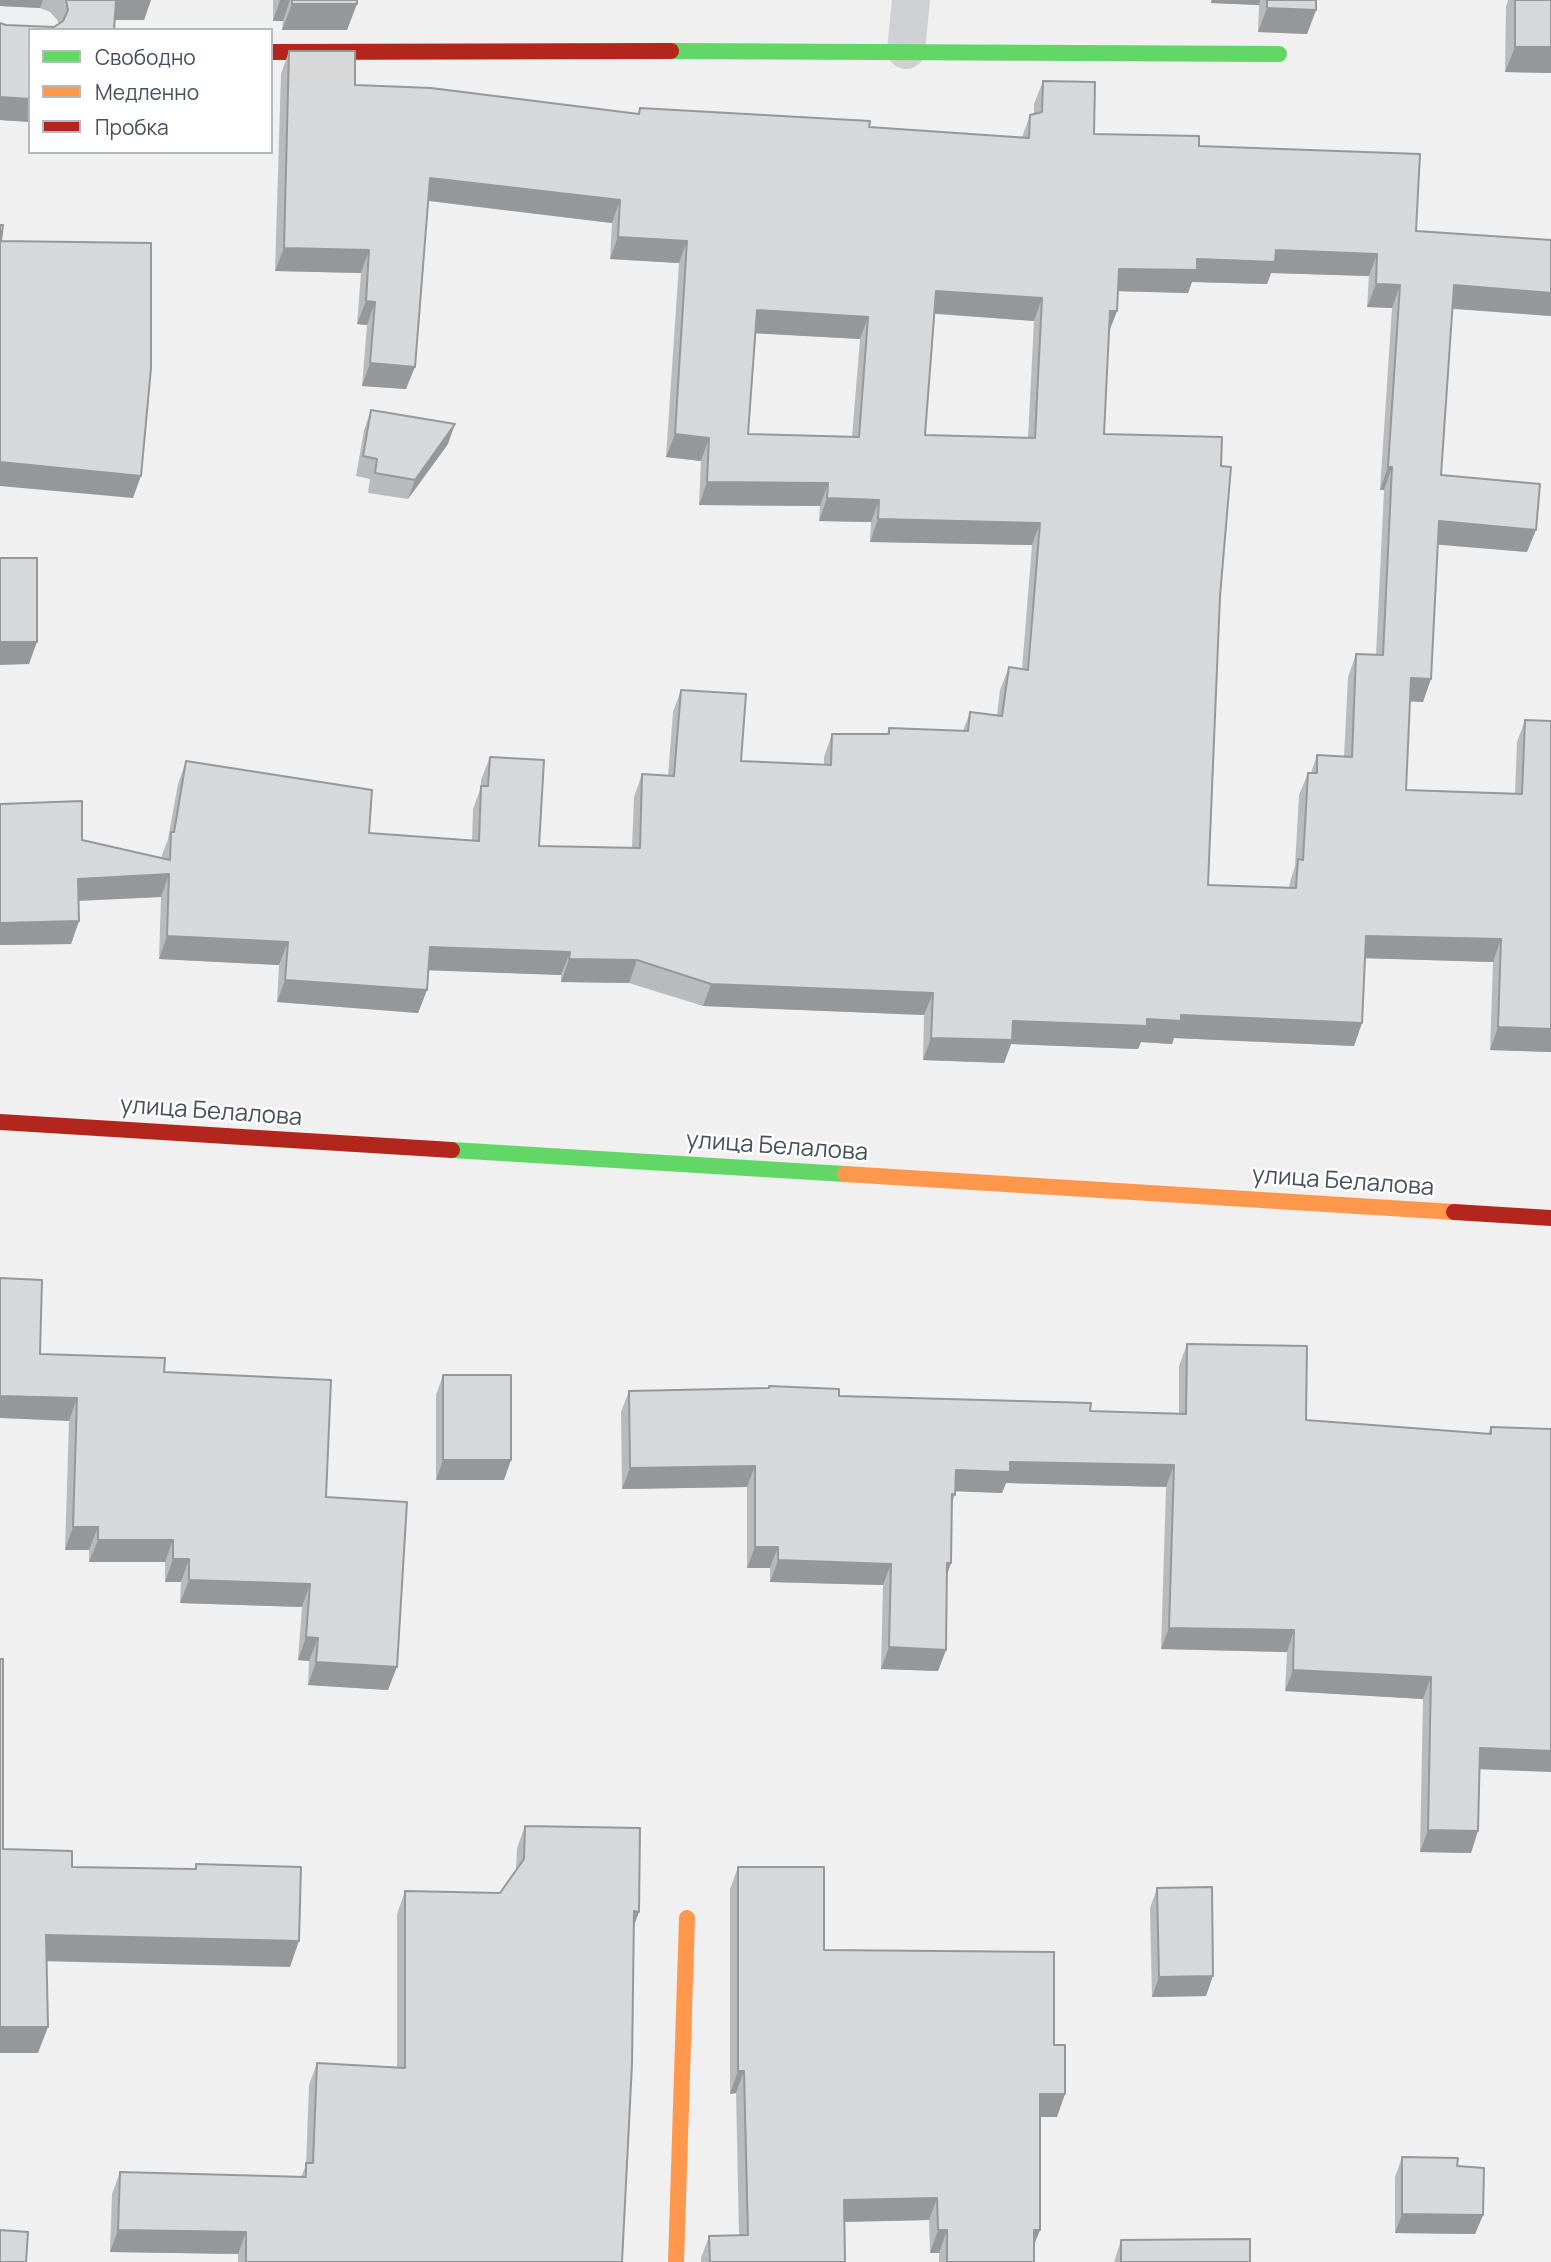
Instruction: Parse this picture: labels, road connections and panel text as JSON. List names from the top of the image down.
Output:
{
  "streets": {
    "street": ["улица Белалова"]
  },
  "legend": ["Свободно", "Медленно", "Пробка"]
}
